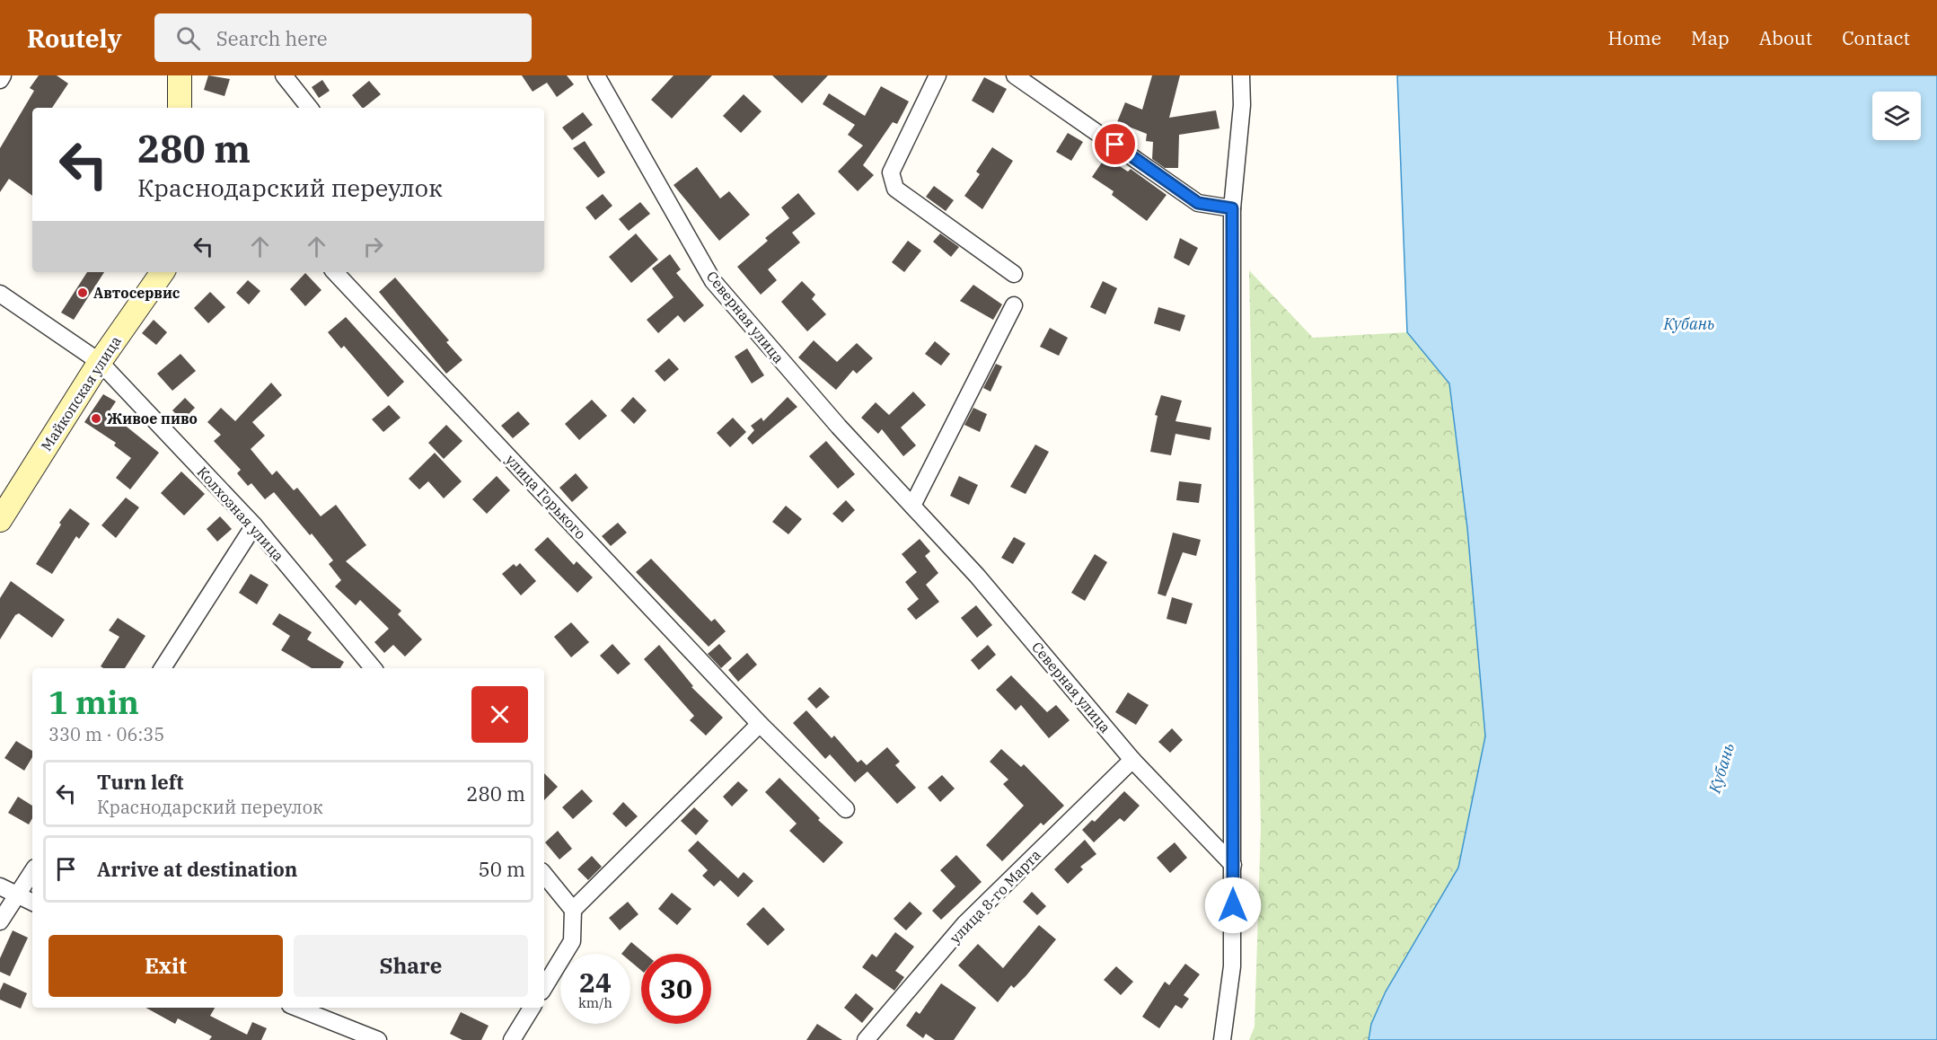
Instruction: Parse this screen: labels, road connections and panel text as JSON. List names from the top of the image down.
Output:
{
  "streets": {
    "street": [
      "Северная улица",
      "Майкопская улица",
      "улица Горького",
      "Колхозная улица",
      "улица 8-го Марта"
    ]
  },
  "crossings": [
    ["Северная улица", "улица 8-го Марта"],
    ["Майкопская улица", "Колхозная улица"]
  ],
  "water": ["Кубань"],
  "places": ["Автосервис", "Живое пиво"],
  "page": {
    "header": "Routely",
    "search": "Search here",
    "nav": [
      "Home",
      "Map",
      "About",
      "Contact"
    ],
    "turn": ["280 m", "Краснодарский переулок"],
    "heading": ["1 min", "330 m · 06:35"],
    "list": [
      {
        "name": "Turn left",
        "note": "Краснодарский переулок",
        "value": "280 m"
      },
      {
        "name": "Arrive at destination",
        "value": "50 m"
      }
    ],
    "buttons": ["Exit", "Share"],
    "speed": "24 km/h",
    "limit": "30"
  }
}
